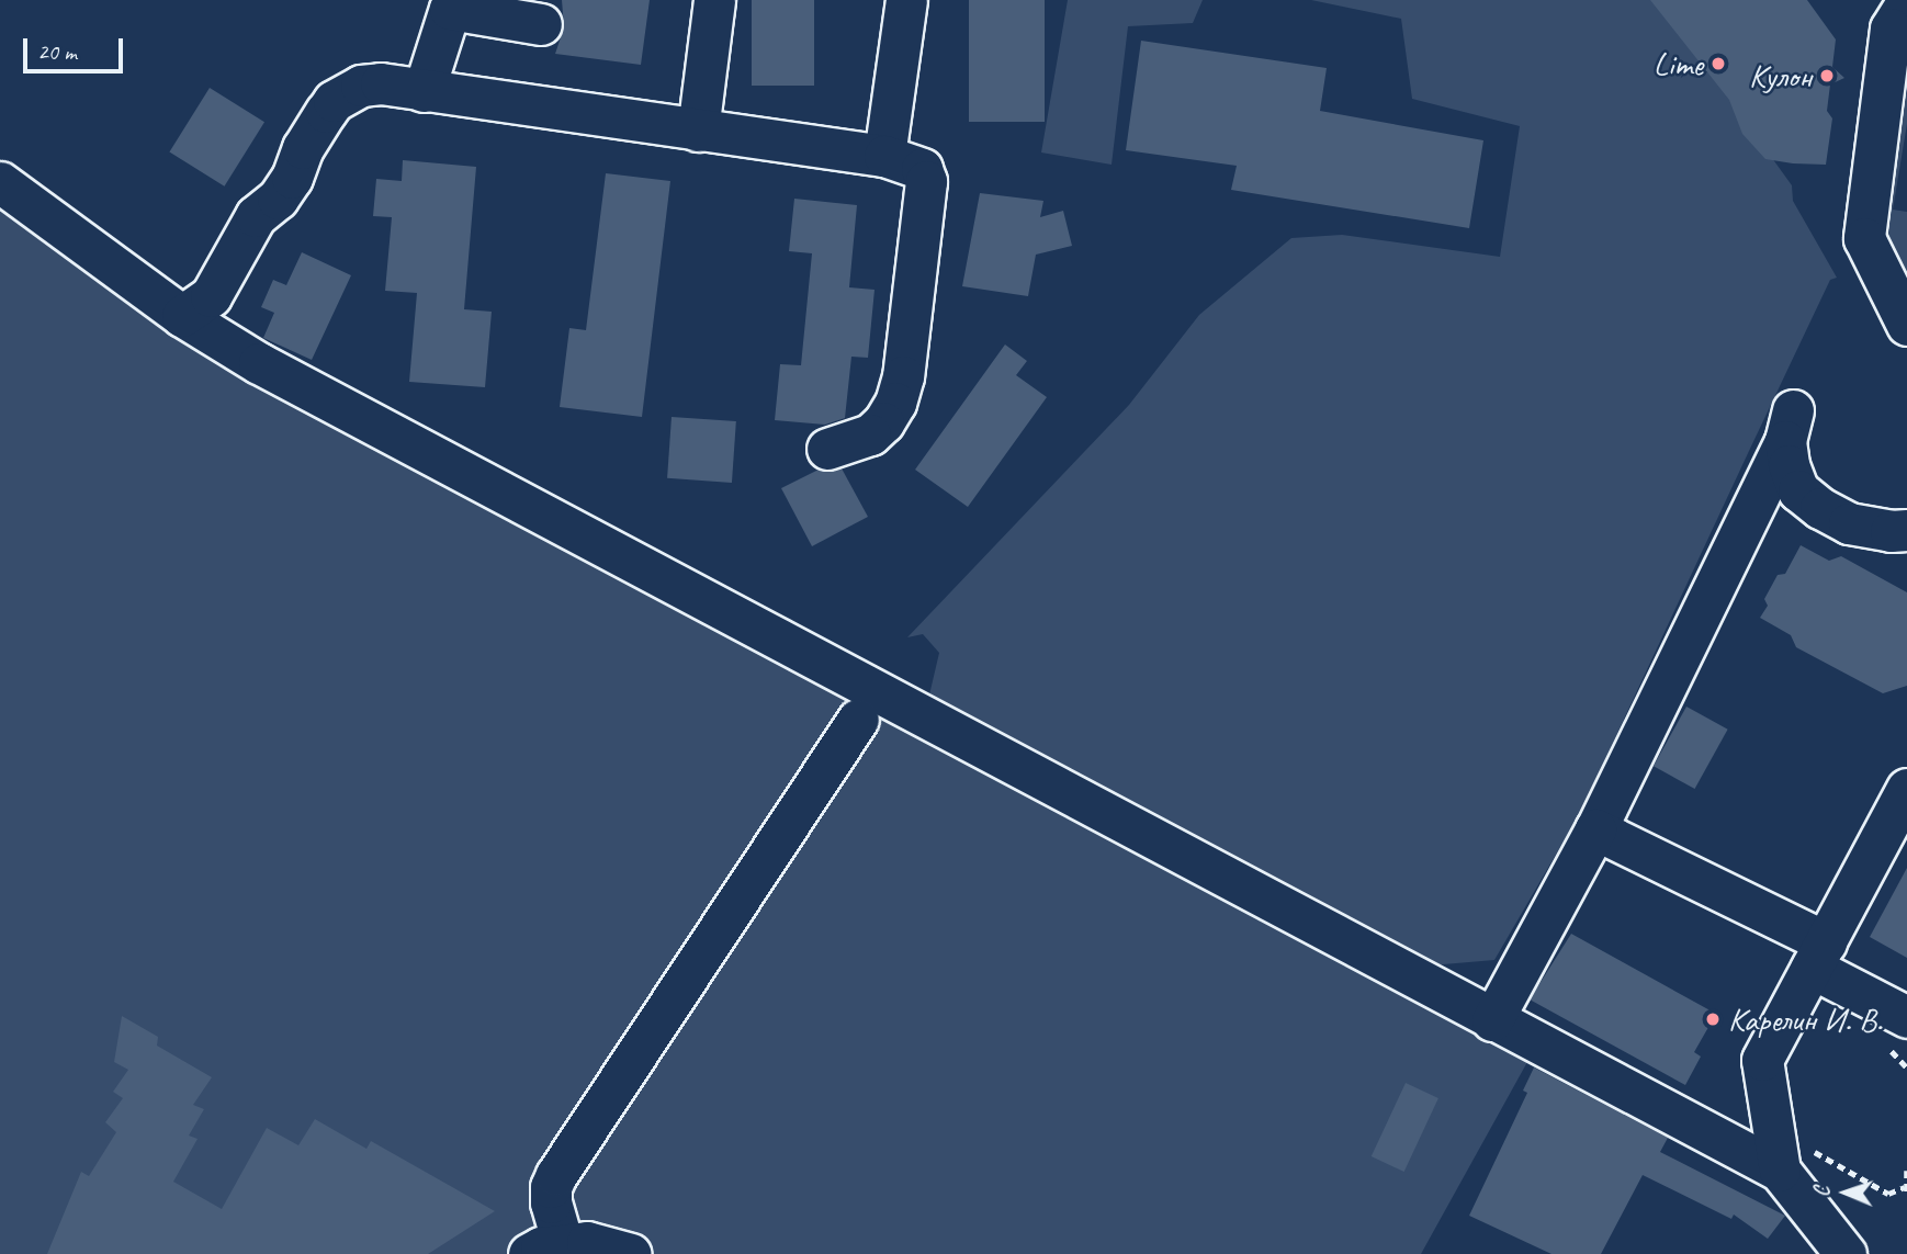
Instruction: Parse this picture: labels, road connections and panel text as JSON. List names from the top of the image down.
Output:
{
  "places": ["Lime", "Кулон", "Карелин И. В."],
  "scale_bar": "20 m",
  "north": "left"
}
